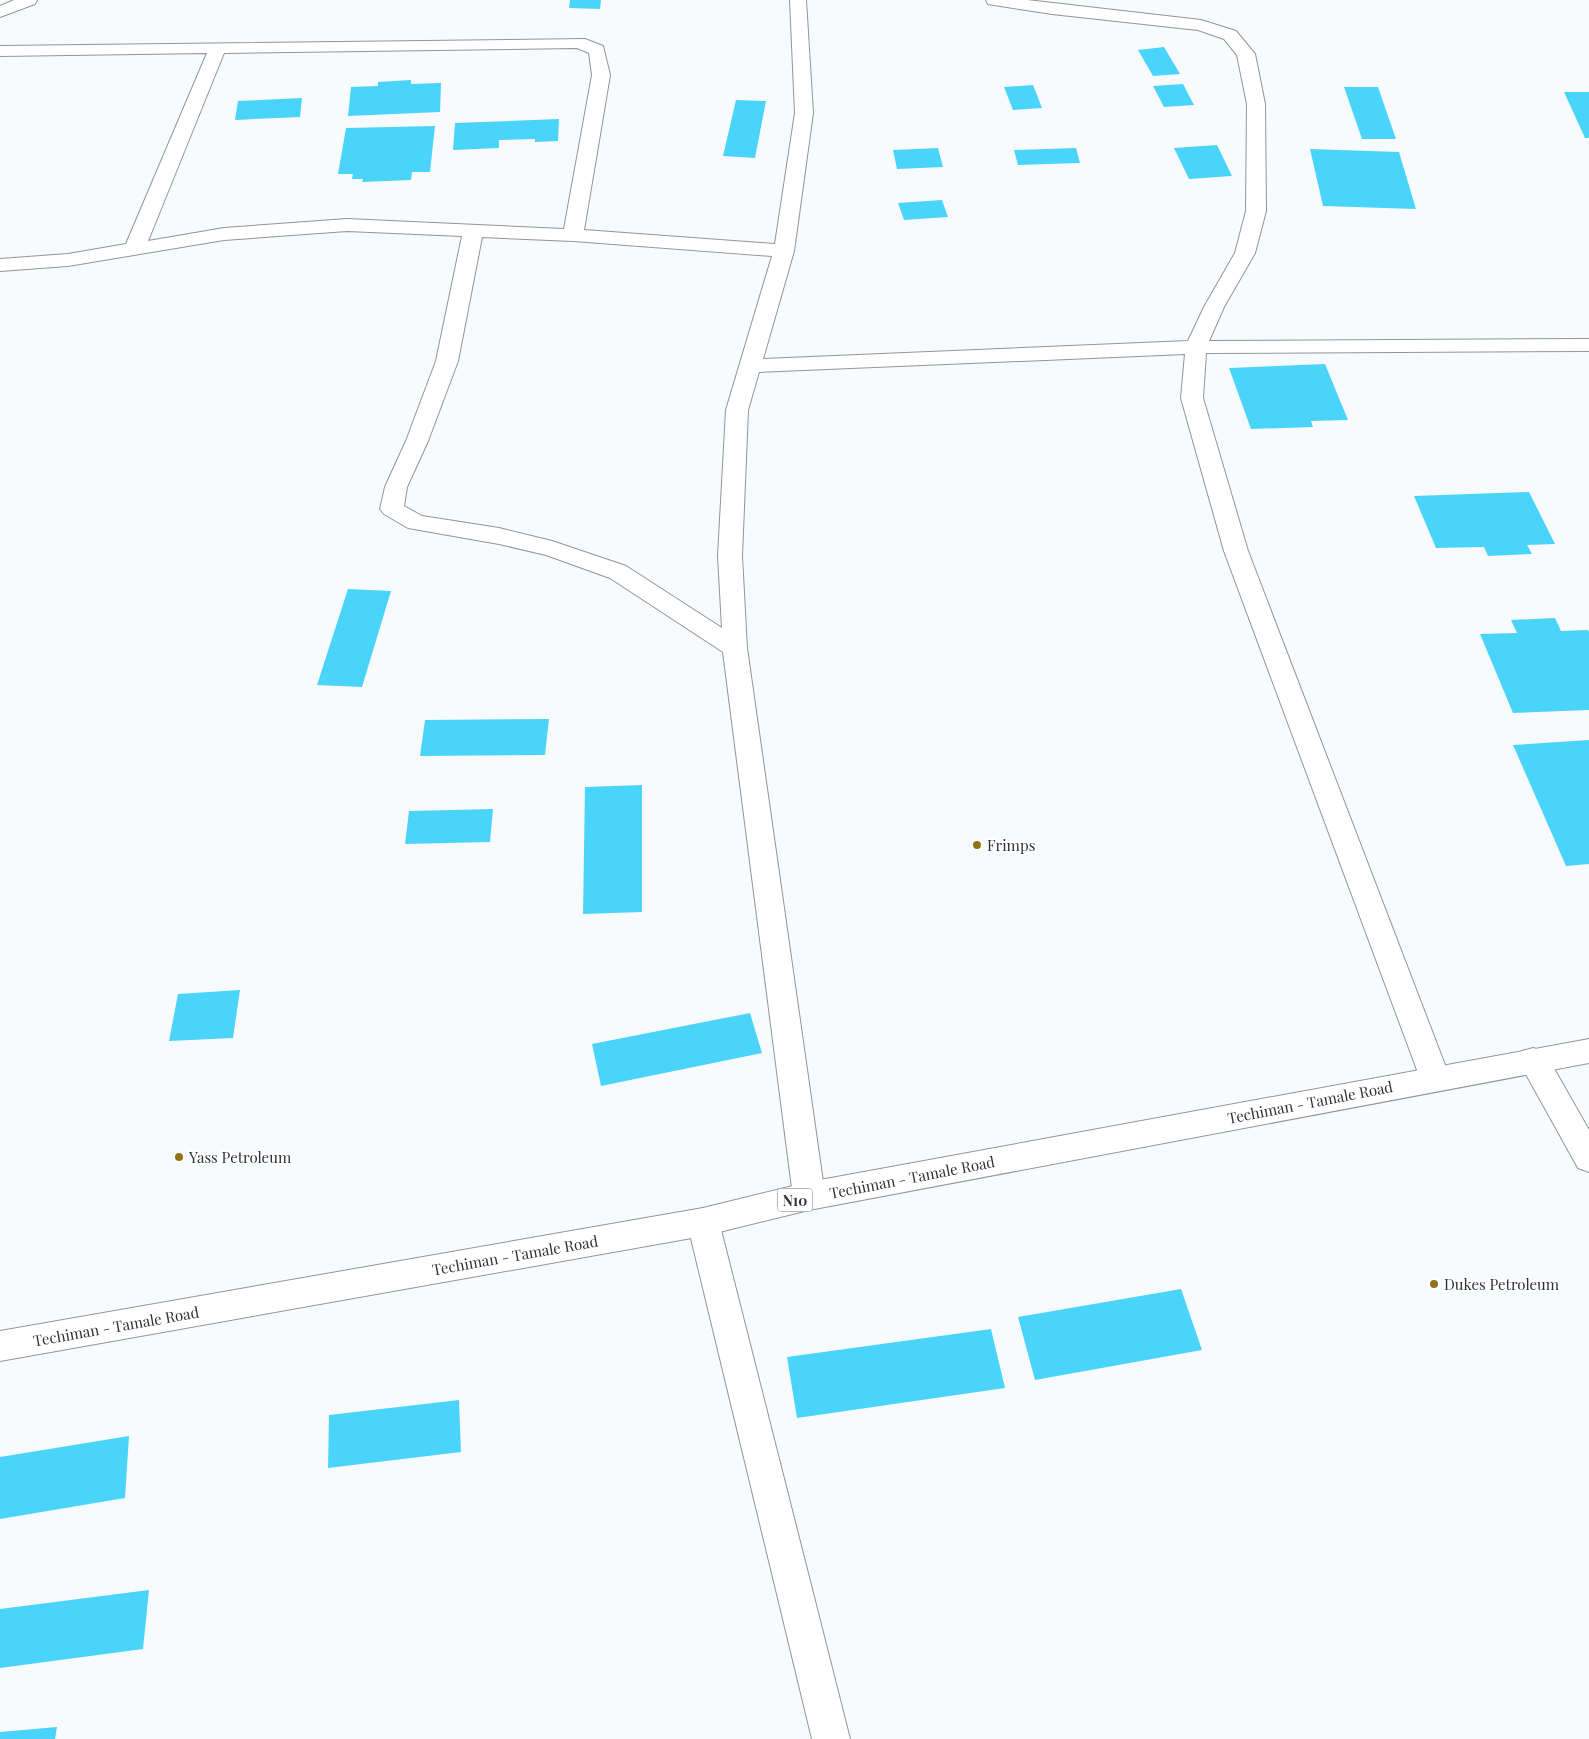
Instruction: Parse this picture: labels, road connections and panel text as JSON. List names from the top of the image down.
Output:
{
  "streets": {
    "main road": ["Techiman - Tamale Road", "N10"]
  },
  "places": ["Frimps", "Yass Petroleum", "Dukes Petroleum"]
}
